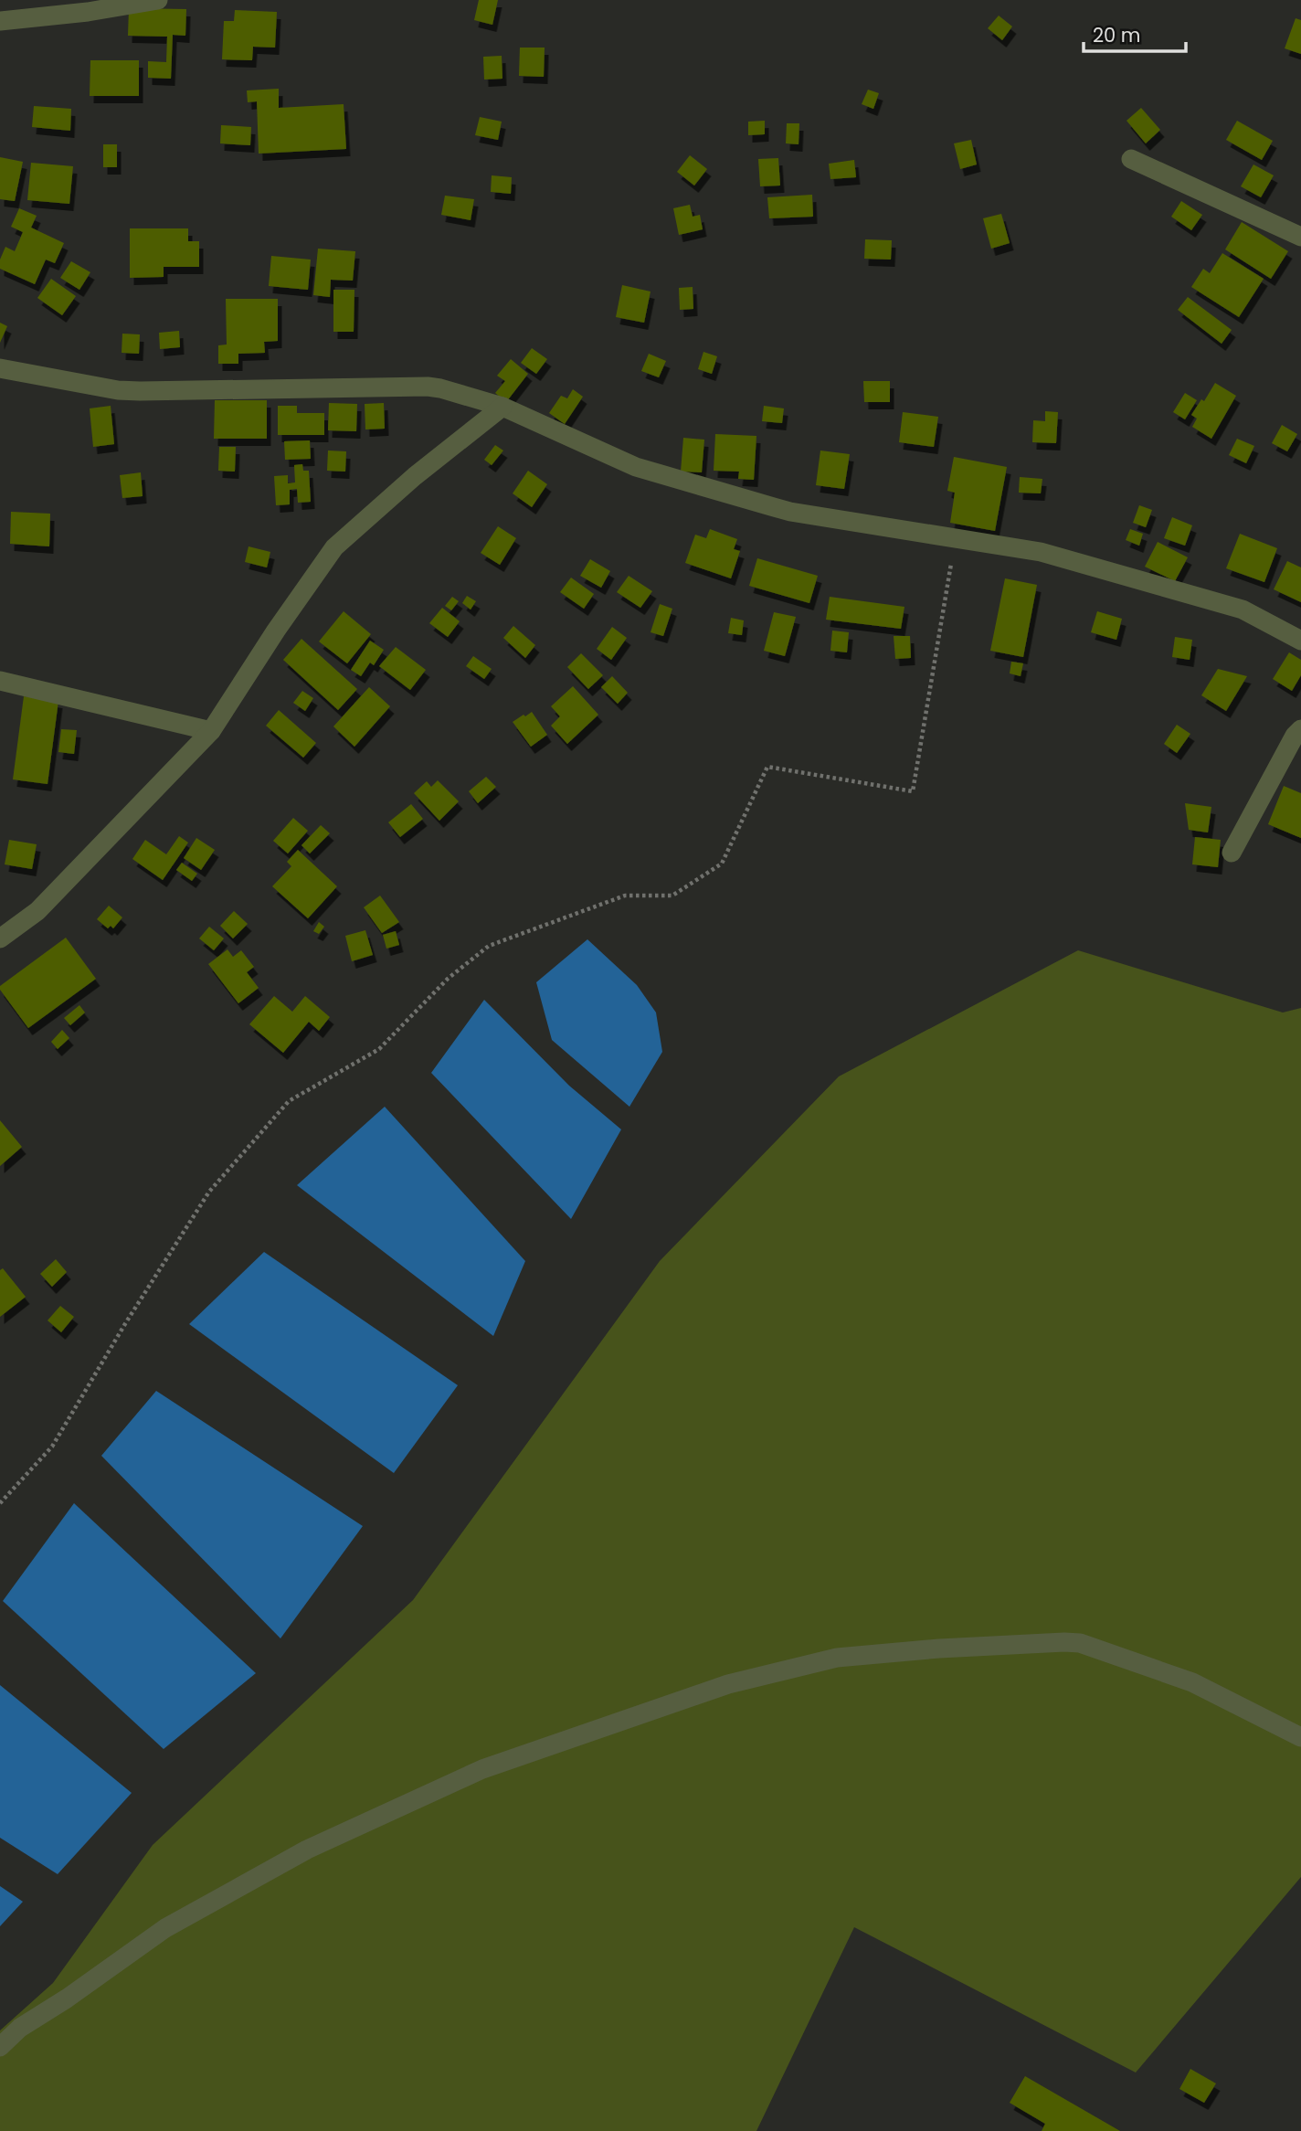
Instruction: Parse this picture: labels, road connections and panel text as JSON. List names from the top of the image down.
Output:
{
  "scale_bar": "20 m"
}
